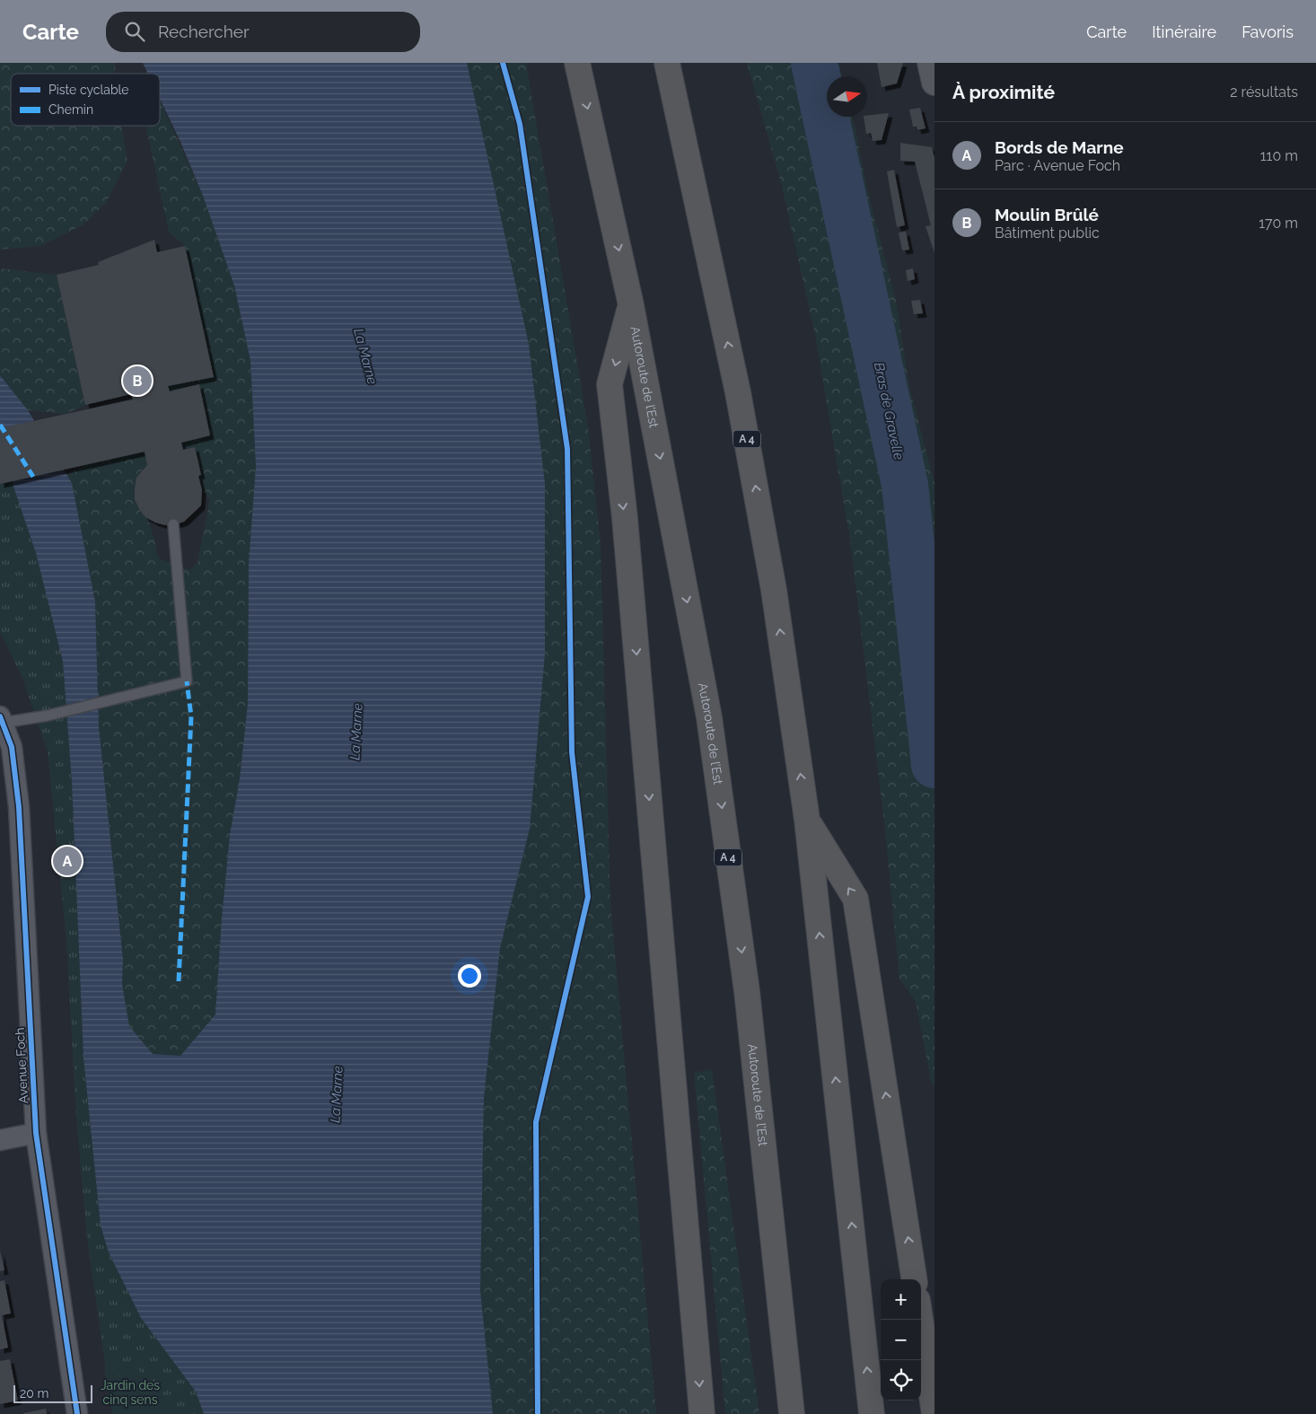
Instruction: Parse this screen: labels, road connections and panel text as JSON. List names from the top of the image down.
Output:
{
  "streets": {
    "highway": ["Autoroute de l’Est", "A 4"],
    "street": ["Avenue Foch"]
  },
  "water": ["La Marne", "Bras de Gravelle"],
  "parks": ["Jardin des cinq sens"],
  "legend": ["Piste cyclable", "Chemin"],
  "scale_bar": "20 m",
  "north": "right",
  "page": {
    "header": "Carte",
    "search": "Rechercher",
    "nav": ["Carte", "Itinéraire", "Favoris"],
    "heading": ["À proximité", "2 résultats"],
    "list": [
      {
        "mark": "A",
        "name": "Bords de Marne",
        "note": "Parc · Avenue Foch",
        "value": "110 m"
      },
      {
        "mark": "B",
        "name": "Moulin Brûlé",
        "note": "Bâtiment public",
        "value": "170 m"
      }
    ],
    "pins": ["B", "A"],
    "map_buttons": ["+", "−"],
    "scale": "20 m"
  }
}
